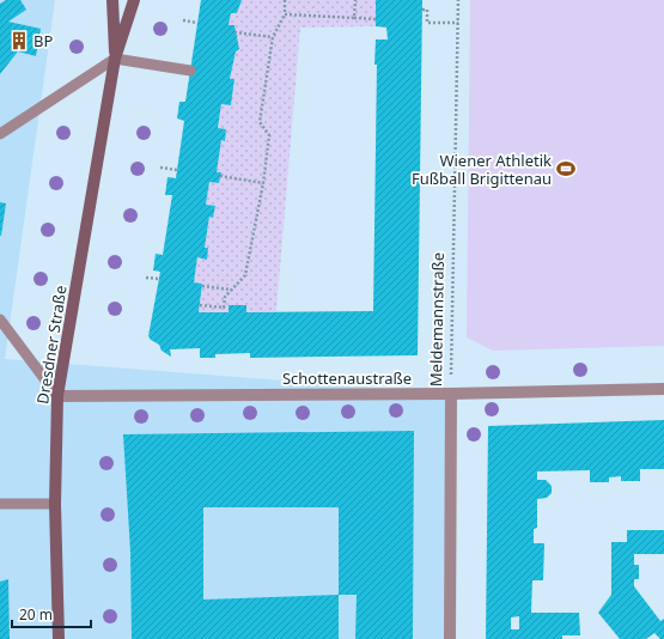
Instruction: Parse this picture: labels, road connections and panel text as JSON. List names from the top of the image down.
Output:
{
  "streets": {
    "main road": ["Dresdner Straße"],
    "street": ["Meldemannstraße", "Schottenaustraße"]
  },
  "crossings": [
    ["Meldemannstraße", "Schottenaustraße"],
    ["Dresdner Straße", "Schottenaustraße"]
  ],
  "places": {
    "building": ["BP"],
    "sports": ["Wiener Athletik Fußball Brigittenau"]
  },
  "scale_bar": "20 m"
}
